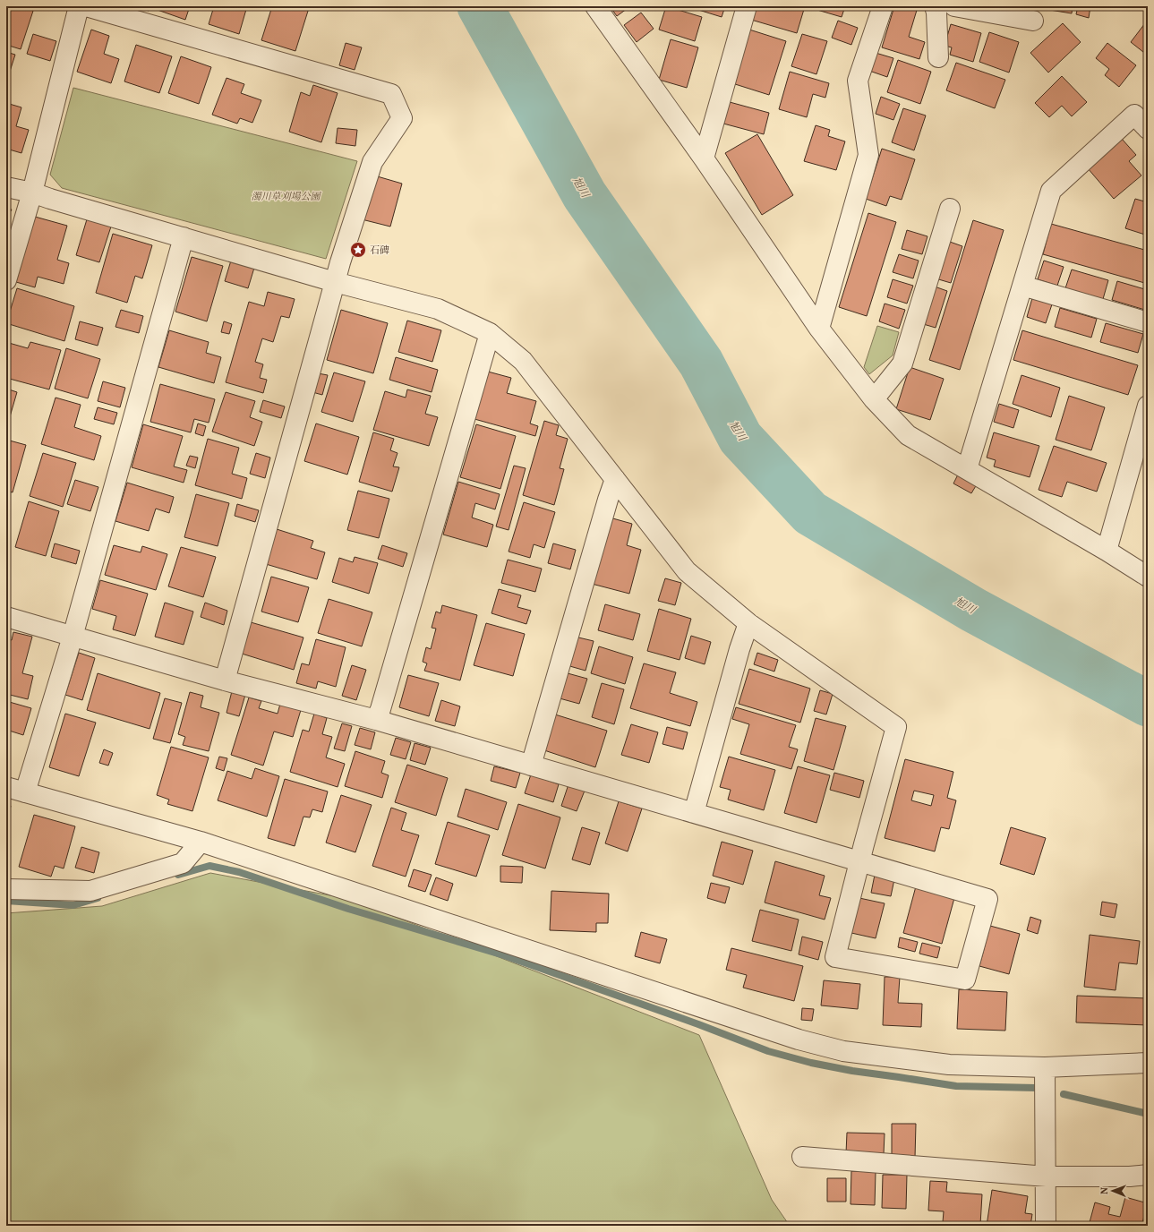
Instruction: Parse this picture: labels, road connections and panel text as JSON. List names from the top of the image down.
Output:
{
  "water": ["旭川"],
  "parks": ["濁川草刈場公園"],
  "places": {
    "place": ["石碑"]
  },
  "north": "left"
}
